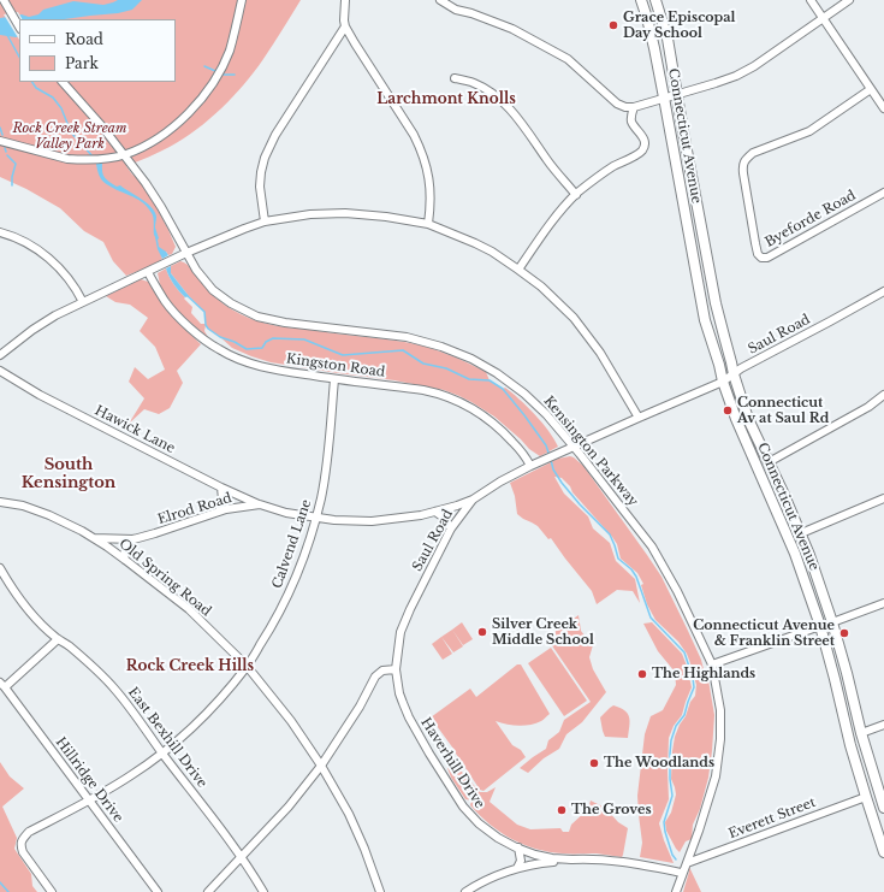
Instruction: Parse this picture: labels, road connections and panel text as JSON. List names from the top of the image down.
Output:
{
  "streets": {
    "main road": ["Connecticut Avenue"],
    "street": [
      "Byeforde Road",
      "Saul Road",
      "Kingston Road",
      "Hawick Lane",
      "Kensington Parkway",
      "Elrod Road",
      "Calvend Lane",
      "Old Spring Road",
      "East Bexhill Drive",
      "Haverhill Drive",
      "Hillridge Drive",
      "Everett Street"
    ]
  },
  "crossings": [
    ["Connecticut Avenue", "Saul Road"],
    ["Connecticut Avenue", "Everett Street"],
    ["Saul Road", "Kingston Road"],
    ["Saul Road", "Kensington Parkway"],
    ["Saul Road", "Elrod Road"],
    ["Saul Road", "Haverhill Drive"],
    ["Kingston Road", "Calvend Lane"],
    ["Hawick Lane", "Elrod Road"],
    ["Kensington Parkway", "Everett Street"],
    ["Elrod Road", "Calvend Lane"],
    ["Elrod Road", "Old Spring Road"],
    ["Calvend Lane", "Old Spring Road"],
    ["Calvend Lane", "East Bexhill Drive"],
    ["Calvend Lane", "Hillridge Drive"]
  ],
  "districts": ["Larchmont Knolls", "South Kensington", "Rock Creek Hills"],
  "parks": ["Rock Creek Stream Valley Park"],
  "places": [
    "Grace Episcopal Day School",
    "Connecticut Av at Saul Rd",
    "Silver Creek Middle School",
    "Connecticut Avenue & Franklin Street",
    "The Highlands",
    "The Woodlands",
    "The Groves"
  ],
  "legend": ["Road", "Park"]
}
